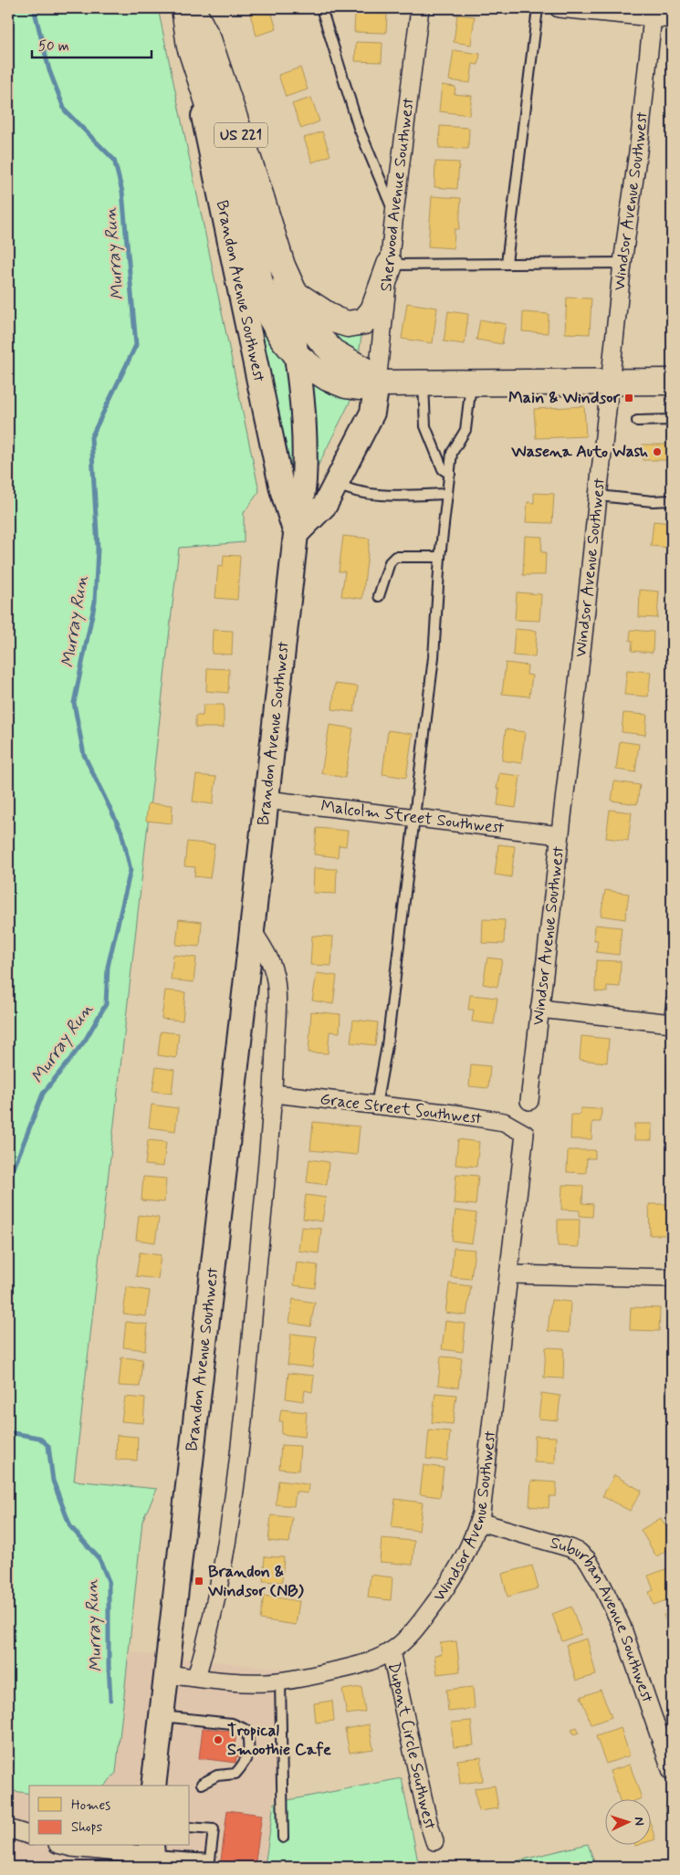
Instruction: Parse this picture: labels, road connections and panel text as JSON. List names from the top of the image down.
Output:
{
  "streets": {
    "main road": ["US 221", "Sherwood Avenue Southwest", "Brandon Avenue Southwest"],
    "street": [
      "Windsor Avenue Southwest",
      "Malcolm Street Southwest",
      "Grace Street Southwest",
      "Suburban Avenue Southwest",
      "Dupont Circle Southwest"
    ]
  },
  "crossings": [
    ["US 221", "Sherwood Avenue Southwest"],
    ["US 221", "Windsor Avenue Southwest"],
    ["US 221", "Brandon Avenue Southwest"],
    ["Sherwood Avenue Southwest", "Brandon Avenue Southwest"],
    ["Windsor Avenue Southwest", "Brandon Avenue Southwest"],
    ["Windsor Avenue Southwest", "Malcolm Street Southwest"],
    ["Windsor Avenue Southwest", "Grace Street Southwest"],
    ["Windsor Avenue Southwest", "Suburban Avenue Southwest"],
    ["Windsor Avenue Southwest", "Dupont Circle Southwest"],
    ["Brandon Avenue Southwest", "Malcolm Street Southwest"]
  ],
  "water": ["Murray Run"],
  "places": {
    "transit": ["Main & Windsor", "Brandon & Windsor (NB)"],
    "other": ["Wasena Auto Wash", "Tropical Smoothie Cafe"]
  },
  "legend": ["Homes", "Shops"],
  "scale_bar": "50 m",
  "north": "right"
}
